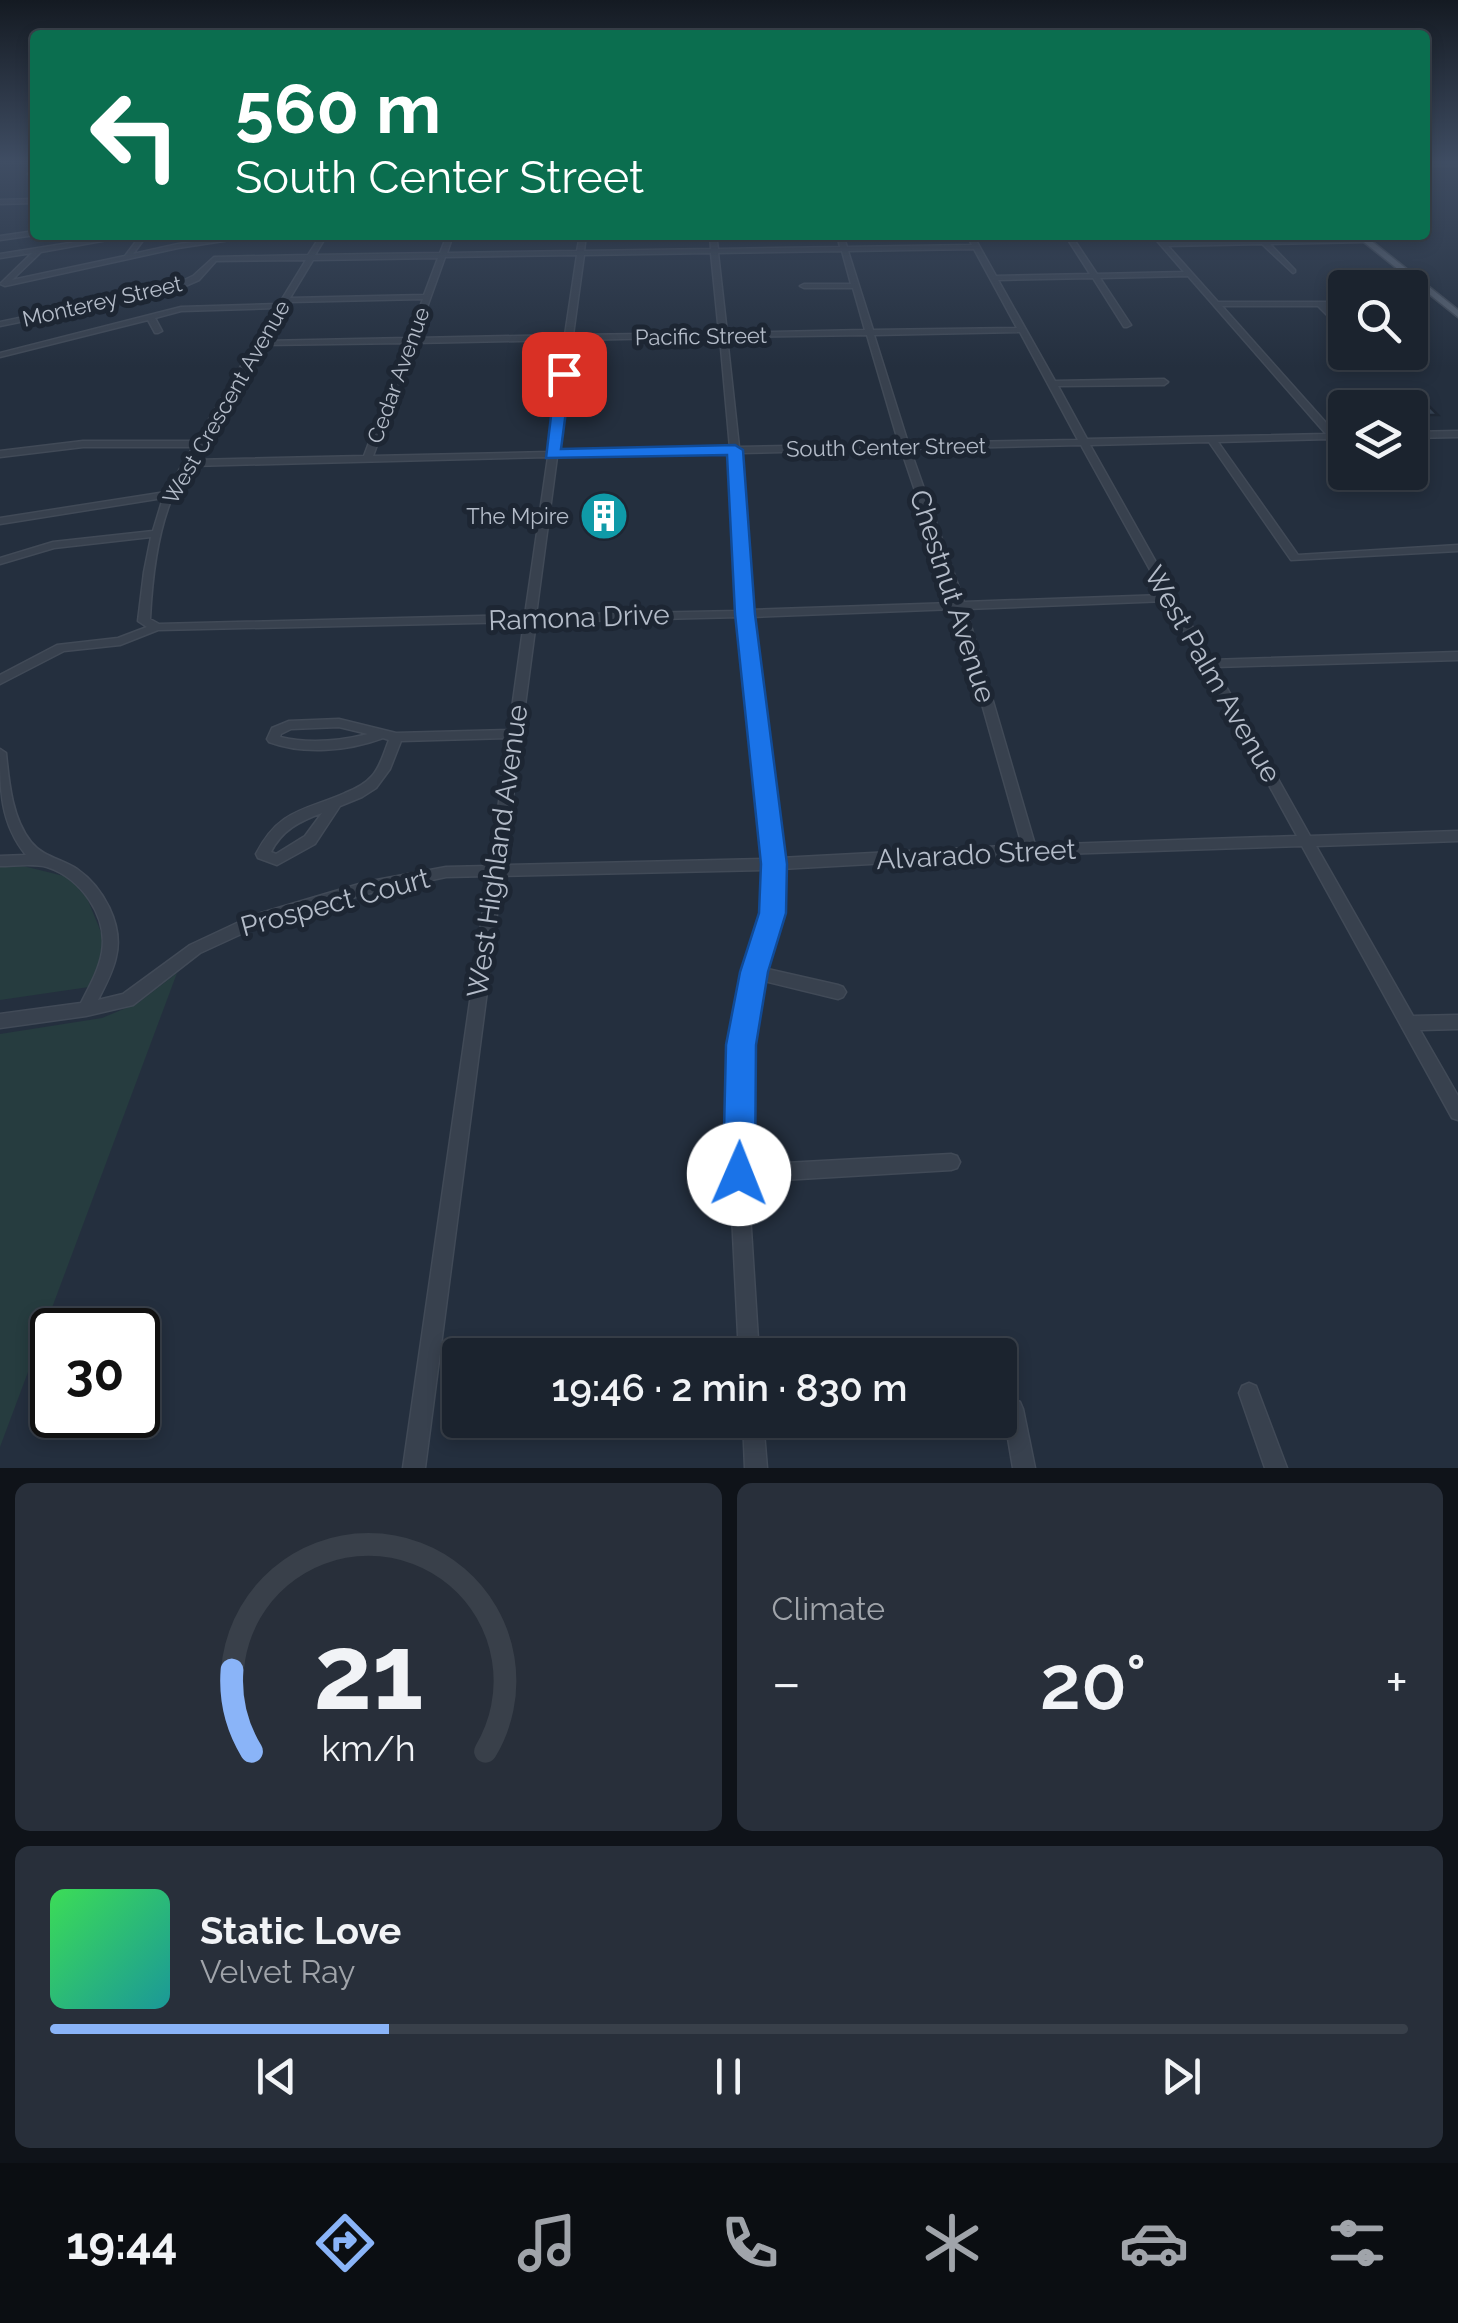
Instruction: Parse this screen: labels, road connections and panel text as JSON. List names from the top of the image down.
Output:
{
  "streets": {
    "street": [
      "Monterey Street",
      "Pacific Street",
      "Cedar Avenue",
      "West Crescent Avenue",
      "South Center Street",
      "Chestnut Avenue",
      "Ramona Drive",
      "West Palm Avenue",
      "West Highland Avenue",
      "Alvarado Street",
      "Prospect Court"
    ]
  },
  "crossings": [
    ["Monterey Street", "Cedar Avenue"],
    ["Monterey Street", "West Crescent Avenue"],
    ["Monterey Street", "Chestnut Avenue"],
    ["Monterey Street", "West Palm Avenue"],
    ["Monterey Street", "West Highland Avenue"],
    ["Pacific Street", "Cedar Avenue"],
    ["Pacific Street", "West Crescent Avenue"],
    ["Pacific Street", "Chestnut Avenue"],
    ["Pacific Street", "West Palm Avenue"],
    ["Pacific Street", "West Highland Avenue"],
    ["Cedar Avenue", "South Center Street"],
    ["West Crescent Avenue", "South Center Street"],
    ["West Crescent Avenue", "Ramona Drive"],
    ["South Center Street", "Chestnut Avenue"],
    ["South Center Street", "West Palm Avenue"],
    ["South Center Street", "West Highland Avenue"],
    ["Chestnut Avenue", "Ramona Drive"],
    ["Chestnut Avenue", "Alvarado Street"],
    ["Ramona Drive", "West Palm Avenue"],
    ["Ramona Drive", "West Highland Avenue"],
    ["West Palm Avenue", "Alvarado Street"],
    ["West Highland Avenue", "Alvarado Street"],
    ["West Highland Avenue", "Prospect Court"],
    ["Alvarado Street", "Prospect Court"]
  ],
  "places": {
    "building": ["The Mpire"]
  },
  "page": {
    "turn": ["560 m", "South Center Street"],
    "limit": "30",
    "trip": "19:46 · 2 min · 830 m",
    "tile": "Climate",
    "heat": ["−", "20°", "+"],
    "song": ["Static Love", "Velvet Ray"],
    "tabs": "19:44",
    "gauge": ["21", "km/h"]
  }
}
